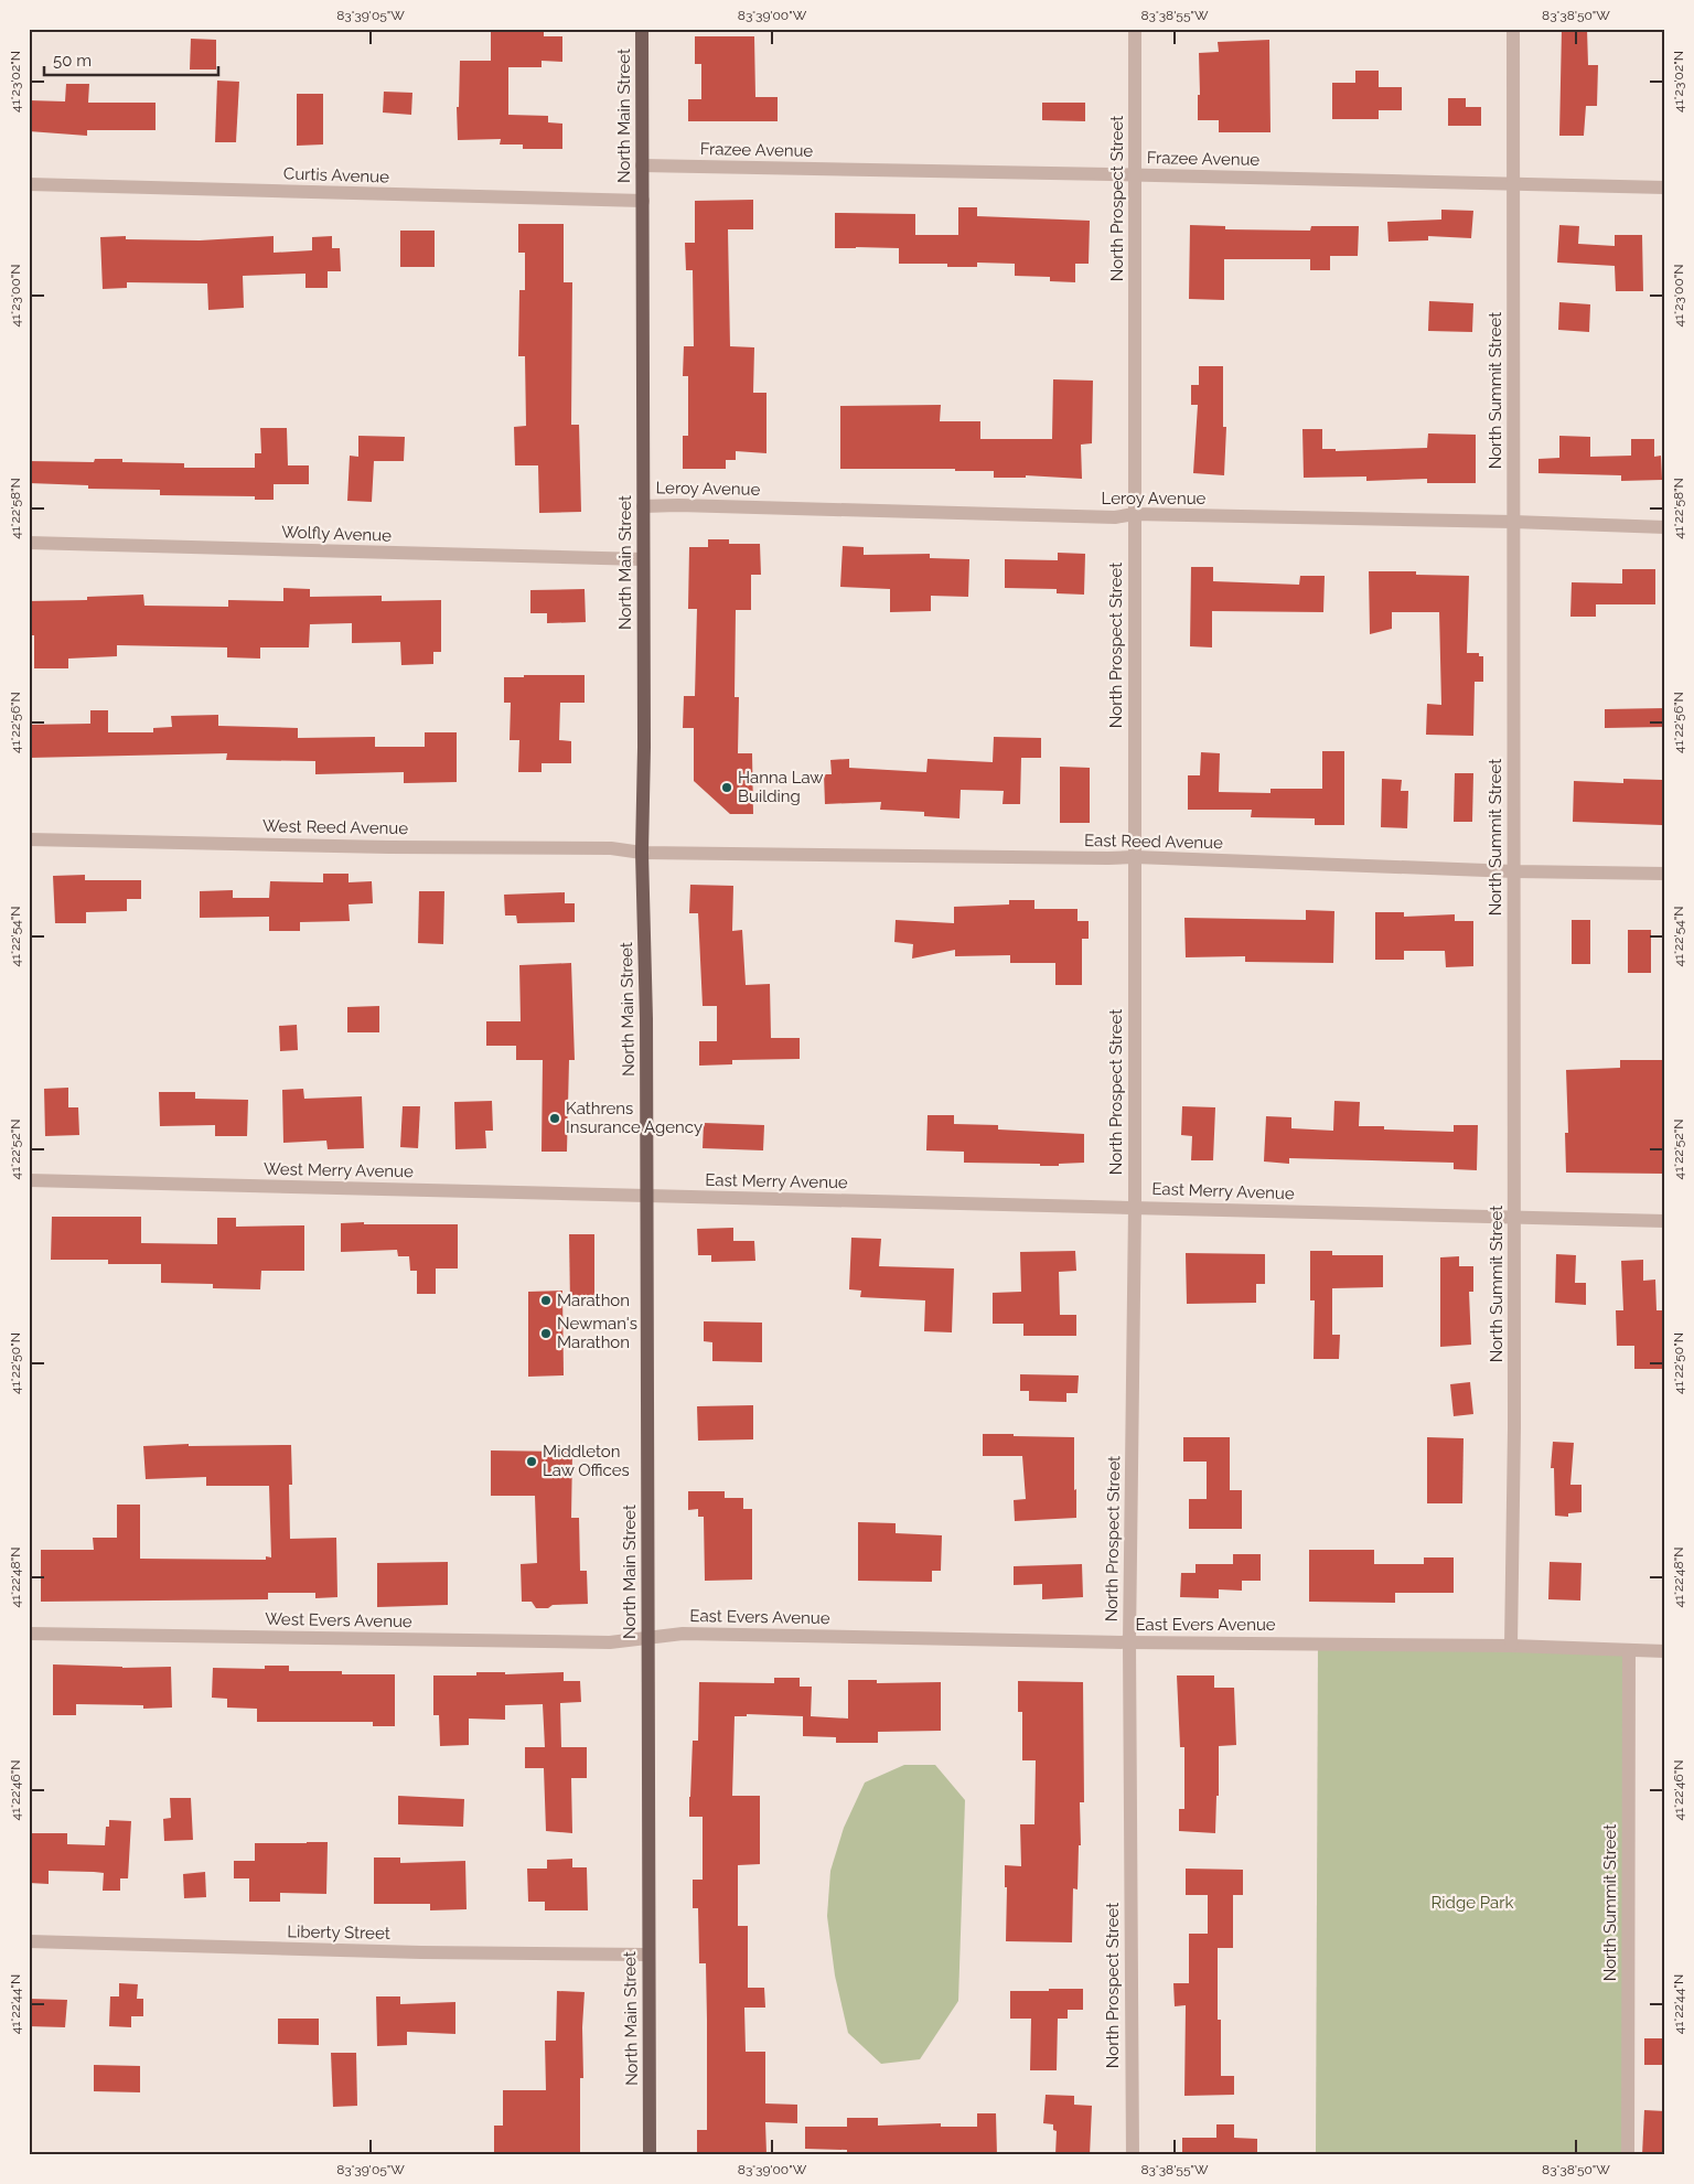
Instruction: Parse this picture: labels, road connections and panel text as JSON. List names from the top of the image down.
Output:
{
  "streets": {
    "main road": ["North Main Street"],
    "street": [
      "Frazee Avenue",
      "Curtis Avenue",
      "North Prospect Street",
      "North Summit Street",
      "Leroy Avenue",
      "Wolfly Avenue",
      "West Reed Avenue",
      "East Reed Avenue",
      "West Merry Avenue",
      "East Merry Avenue",
      "East Evers Avenue",
      "West Evers Avenue",
      "Liberty Street"
    ]
  },
  "crossings": [
    ["North Main Street", "Frazee Avenue"],
    ["North Main Street", "Curtis Avenue"],
    ["North Main Street", "Leroy Avenue"],
    ["North Main Street", "Wolfly Avenue"],
    ["North Main Street", "West Reed Avenue"],
    ["North Main Street", "East Reed Avenue"],
    ["North Main Street", "West Merry Avenue"],
    ["North Main Street", "East Merry Avenue"],
    ["North Main Street", "East Evers Avenue"],
    ["North Main Street", "West Evers Avenue"],
    ["North Main Street", "Liberty Street"],
    ["Frazee Avenue", "North Prospect Street"],
    ["Frazee Avenue", "North Summit Street"],
    ["North Prospect Street", "Leroy Avenue"],
    ["North Prospect Street", "East Reed Avenue"],
    ["North Prospect Street", "East Merry Avenue"],
    ["North Prospect Street", "East Evers Avenue"],
    ["North Summit Street", "Leroy Avenue"],
    ["North Summit Street", "East Reed Avenue"],
    ["North Summit Street", "East Merry Avenue"],
    ["North Summit Street", "East Evers Avenue"],
    ["West Reed Avenue", "East Reed Avenue"],
    ["West Merry Avenue", "East Merry Avenue"],
    ["East Evers Avenue", "West Evers Avenue"]
  ],
  "parks": ["Ridge Park"],
  "places": [
    "Hanna Law Building",
    "Kathrens Insurance Agency",
    "Marathon",
    "Newman's Marathon",
    "Middleton Law Offices"
  ],
  "scale_bar": "50 m",
  "coordinates": [
    "83°39'05\"W",
    "83°39'00\"W",
    "83°38'55\"W",
    "83°38'50\"W",
    "41°23'02\"N",
    "41°23'00\"N",
    "41°22'58\"N",
    "41°22'56\"N",
    "41°22'54\"N",
    "41°22'52\"N",
    "41°22'50\"N",
    "41°22'48\"N",
    "41°22'46\"N",
    "41°22'44\"N"
  ]
}
